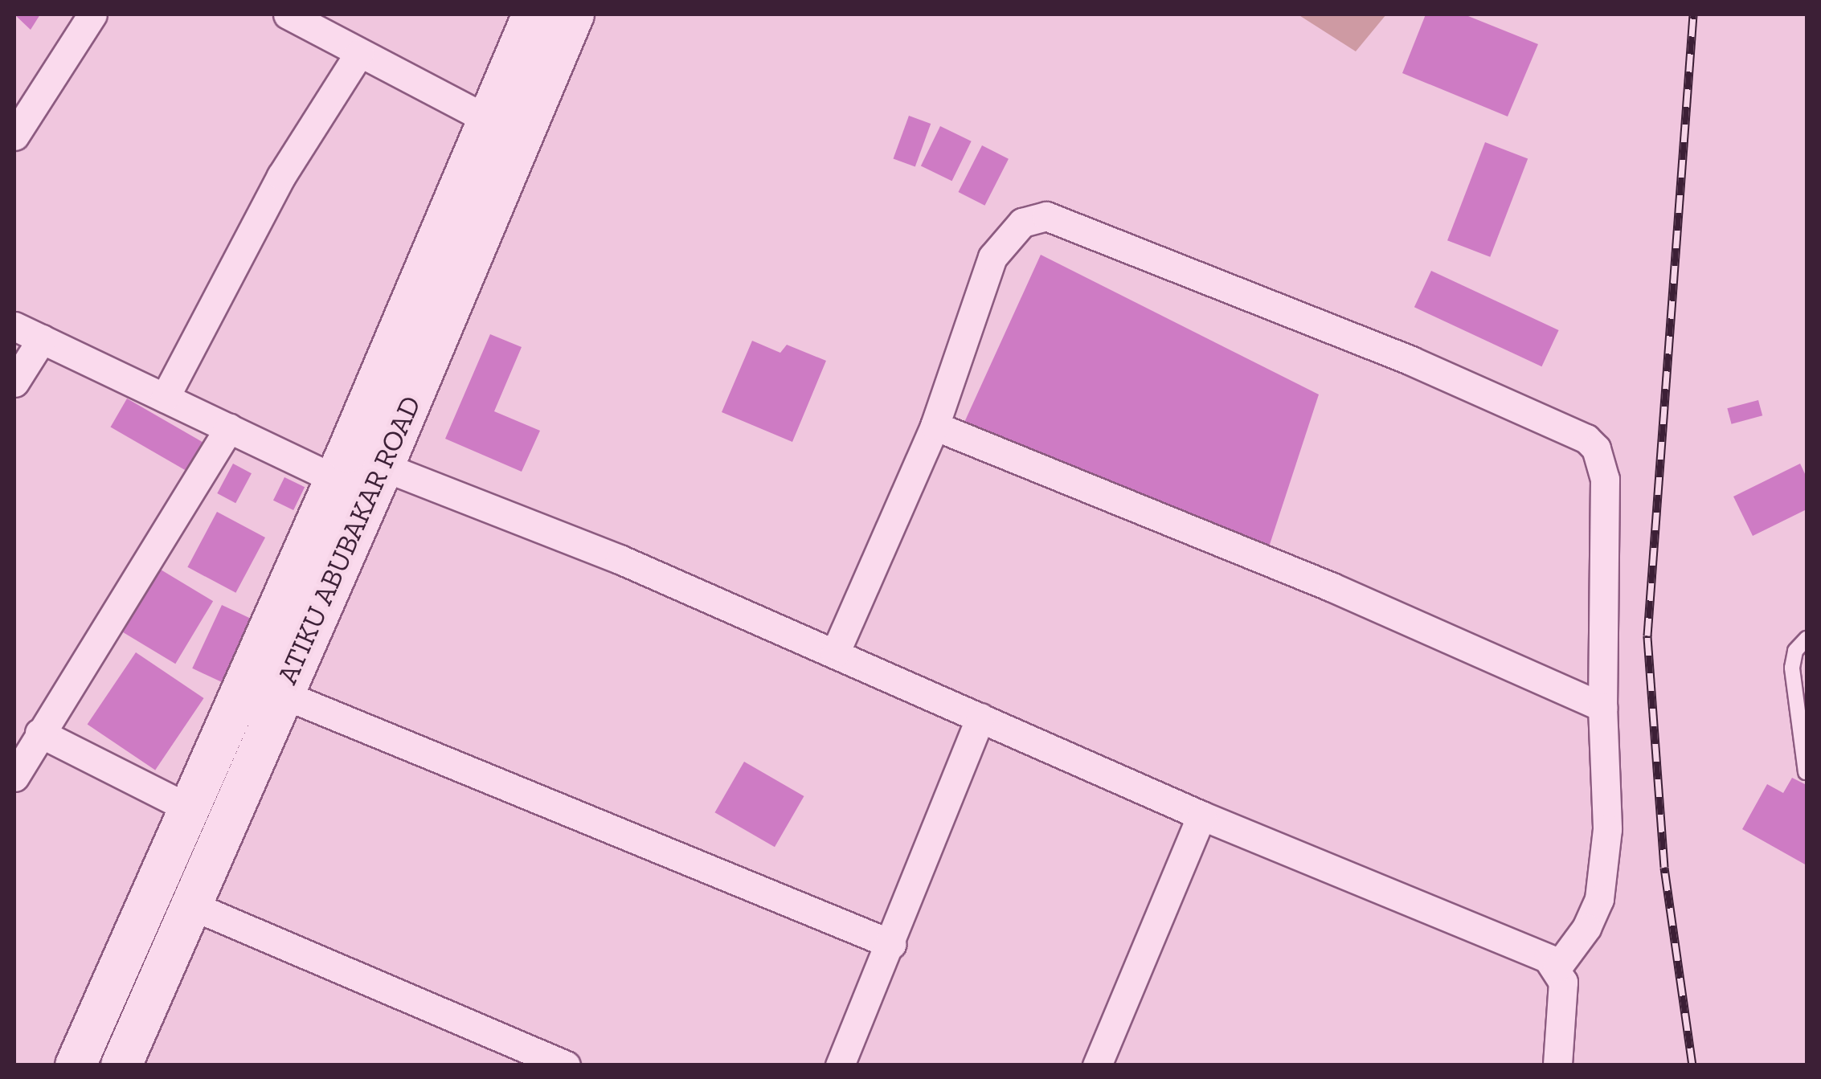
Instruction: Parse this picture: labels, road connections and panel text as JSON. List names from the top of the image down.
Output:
{
  "streets": {
    "street": ["ATIKU ABUBAKAR ROAD"]
  }
}
